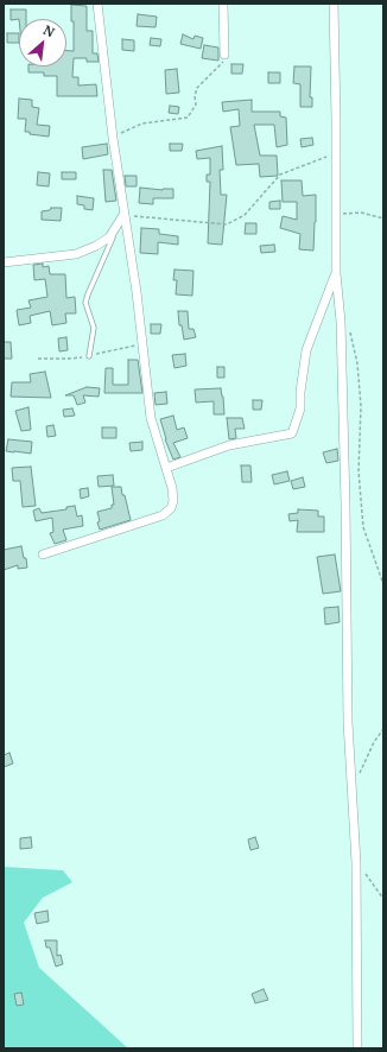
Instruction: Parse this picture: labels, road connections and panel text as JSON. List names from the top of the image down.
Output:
{
  "north": "top right"
}
